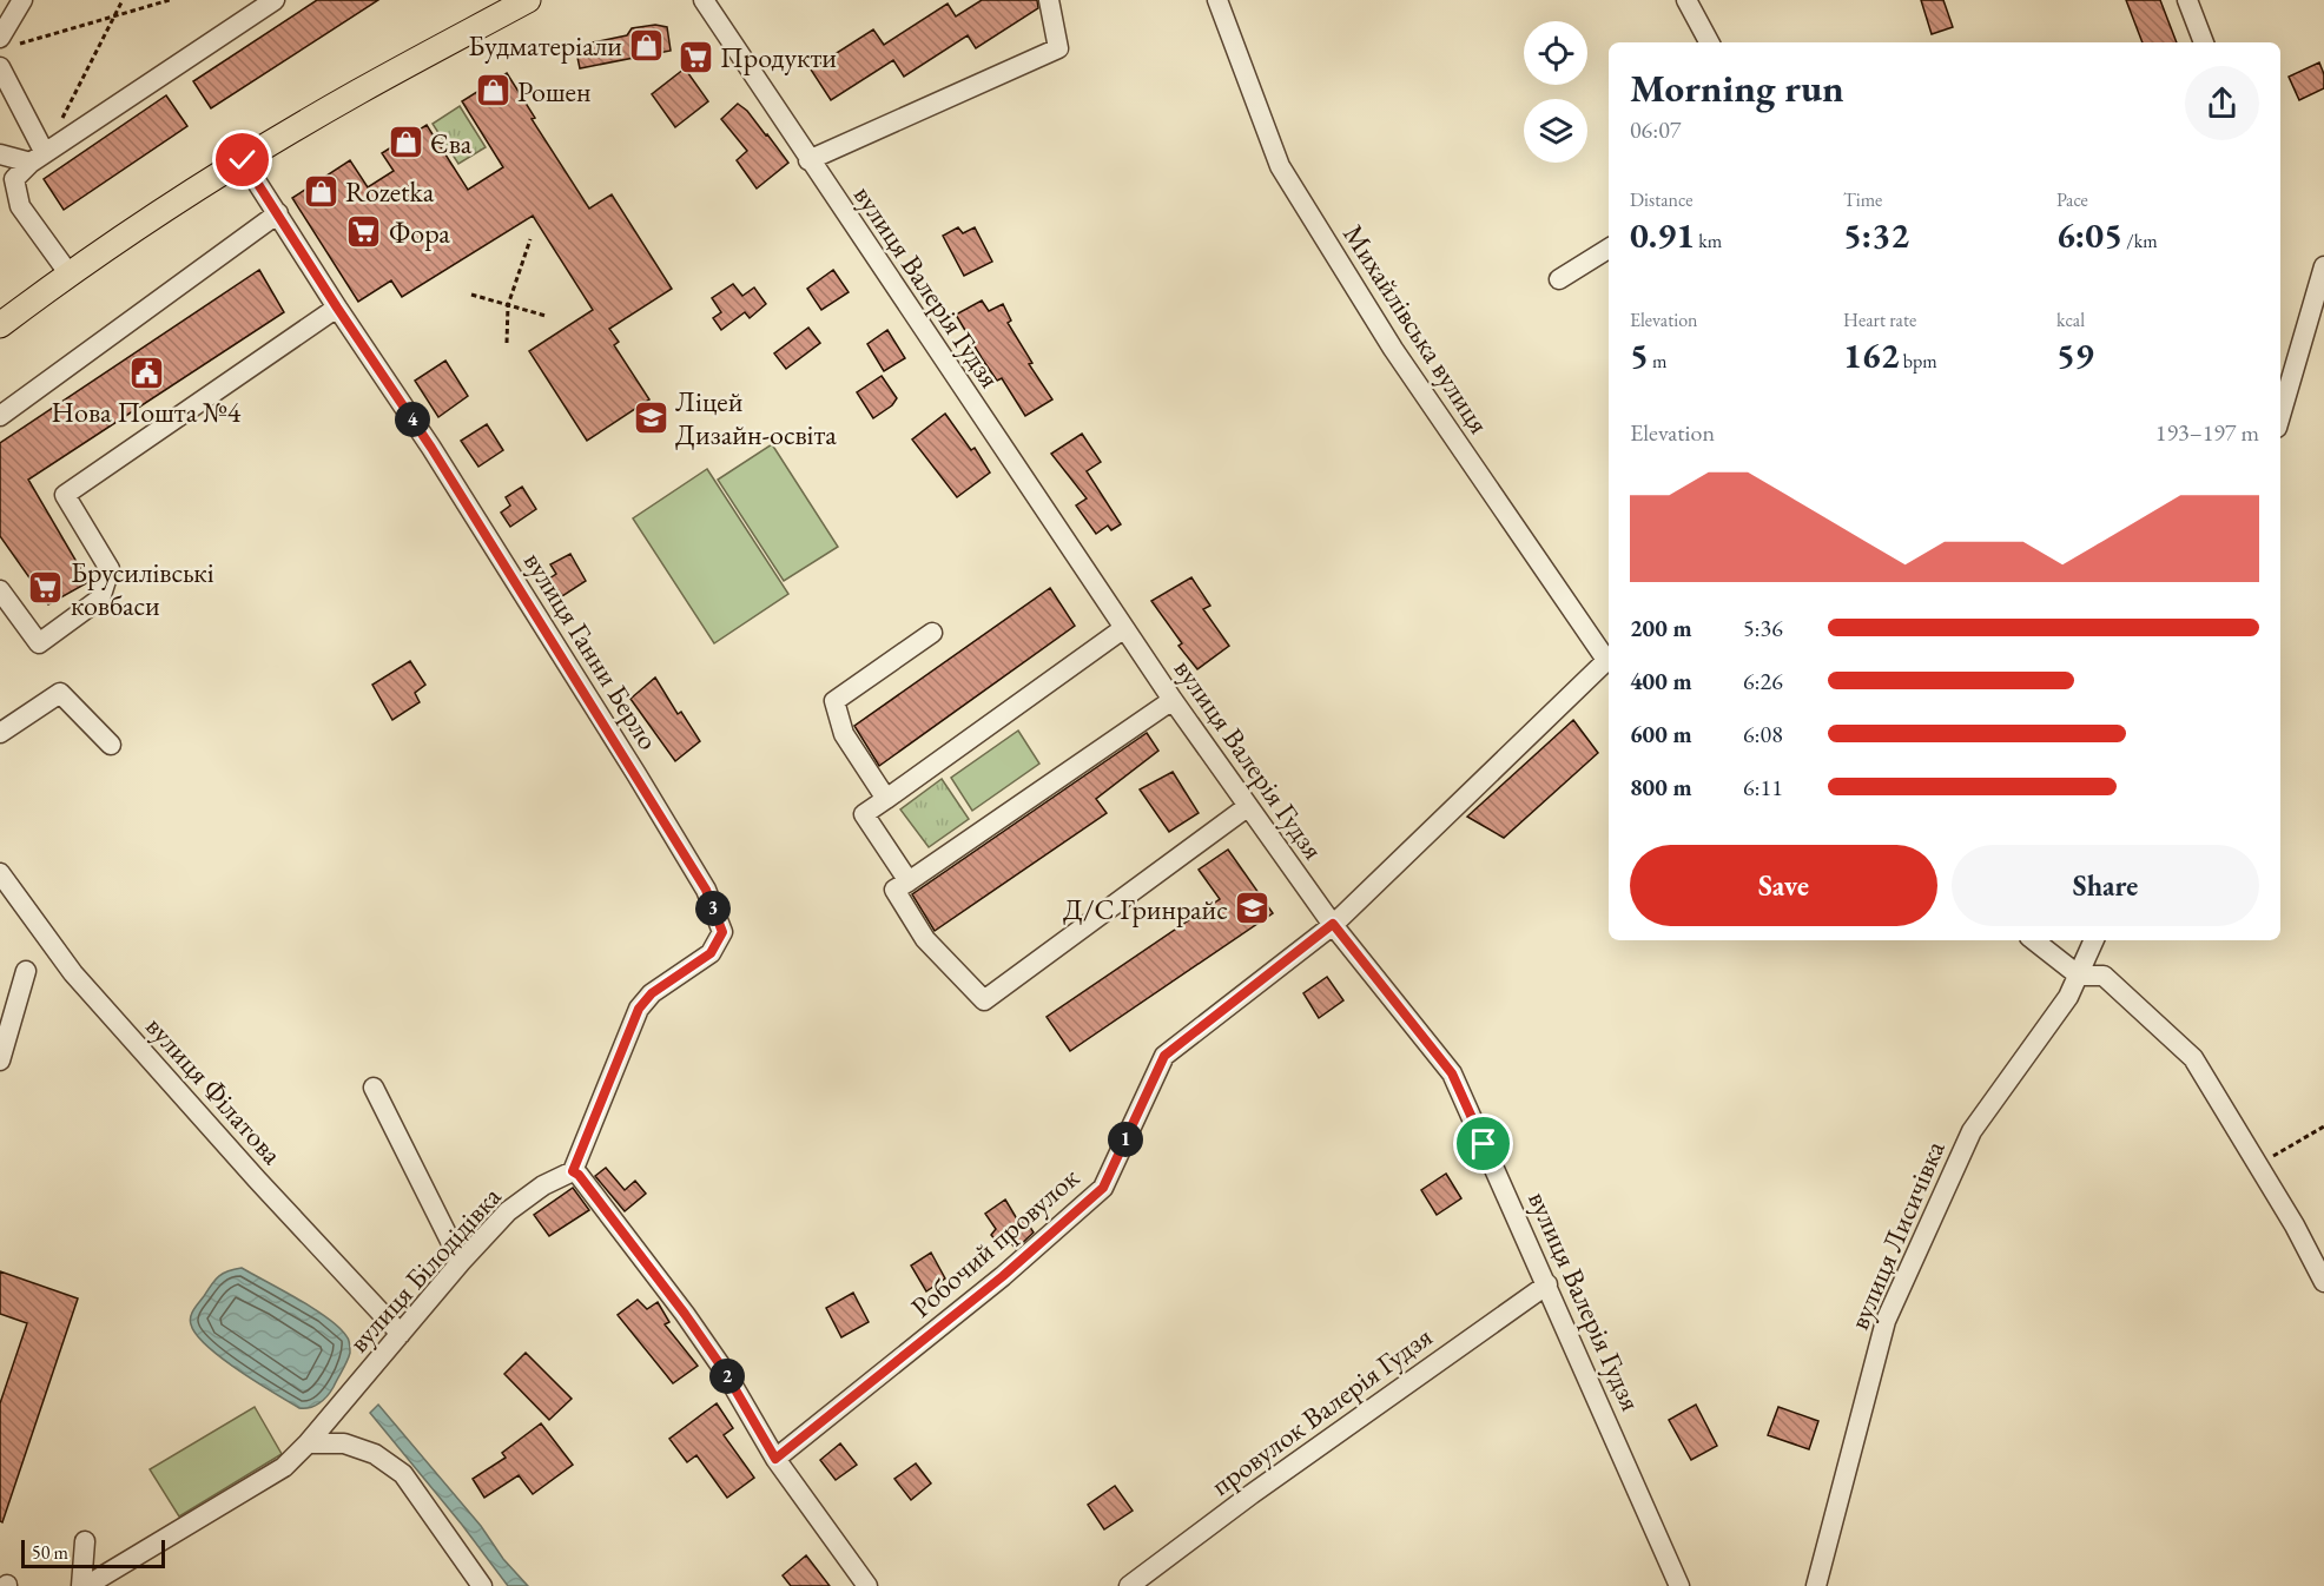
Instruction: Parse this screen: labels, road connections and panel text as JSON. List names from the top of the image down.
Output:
{
  "streets": {
    "street": [
      "вулиця Валерія Гудзя",
      "Михайлівська вулиця",
      "вулиця Ганни Берло",
      "вулиця Філатова",
      "вулиця Лисичівка",
      "Робочий провулок",
      "вулиця Білодідівка",
      "провулок Валерія Гудзя"
    ]
  },
  "crossings": [
    ["вулиця Валерія Гудзя", "Робочий провулок"],
    ["вулиця Валерія Гудзя", "провулок Валерія Гудзя"],
    ["вулиця Ганни Берло", "вулиця Білодідівка"],
    ["вулиця Філатова", "вулиця Білодідівка"]
  ],
  "places": {
    "shop": [
      "Будматеріали",
      "Рошен",
      "Єва",
      "Rozetka"
    ],
    "supermarket": ["Продукти", "Фора", "Брусилівські ковбаси"],
    "public building": ["Нова Пошта №4"],
    "school or university": ["Ліцей Дизайн-освіта", "Д/С Гринрайс"]
  },
  "scale_bar": "50 m",
  "page": {
    "heading": ["Morning run", "06:07"],
    "stats": [
      ["Distance", "0.91 km"],
      ["Time", "5:32"],
      ["Pace", "6:05 /km"],
      ["Elevation", "5 m"],
      ["Heart rate", "162 bpm"],
      ["kcal", "59"]
    ],
    "pins": [
      "4",
      "3",
      "1",
      "2"
    ],
    "chart": ["Elevation", "193–197 m"],
    "list": [
      {
        "name": "200 m",
        "note": "5:36"
      },
      {
        "name": "400 m",
        "note": "6:26"
      },
      {
        "name": "600 m",
        "note": "6:08"
      },
      {
        "name": "800 m",
        "note": "6:11"
      }
    ],
    "buttons": ["Save", "Share"],
    "scale": "50 m"
  }
}
